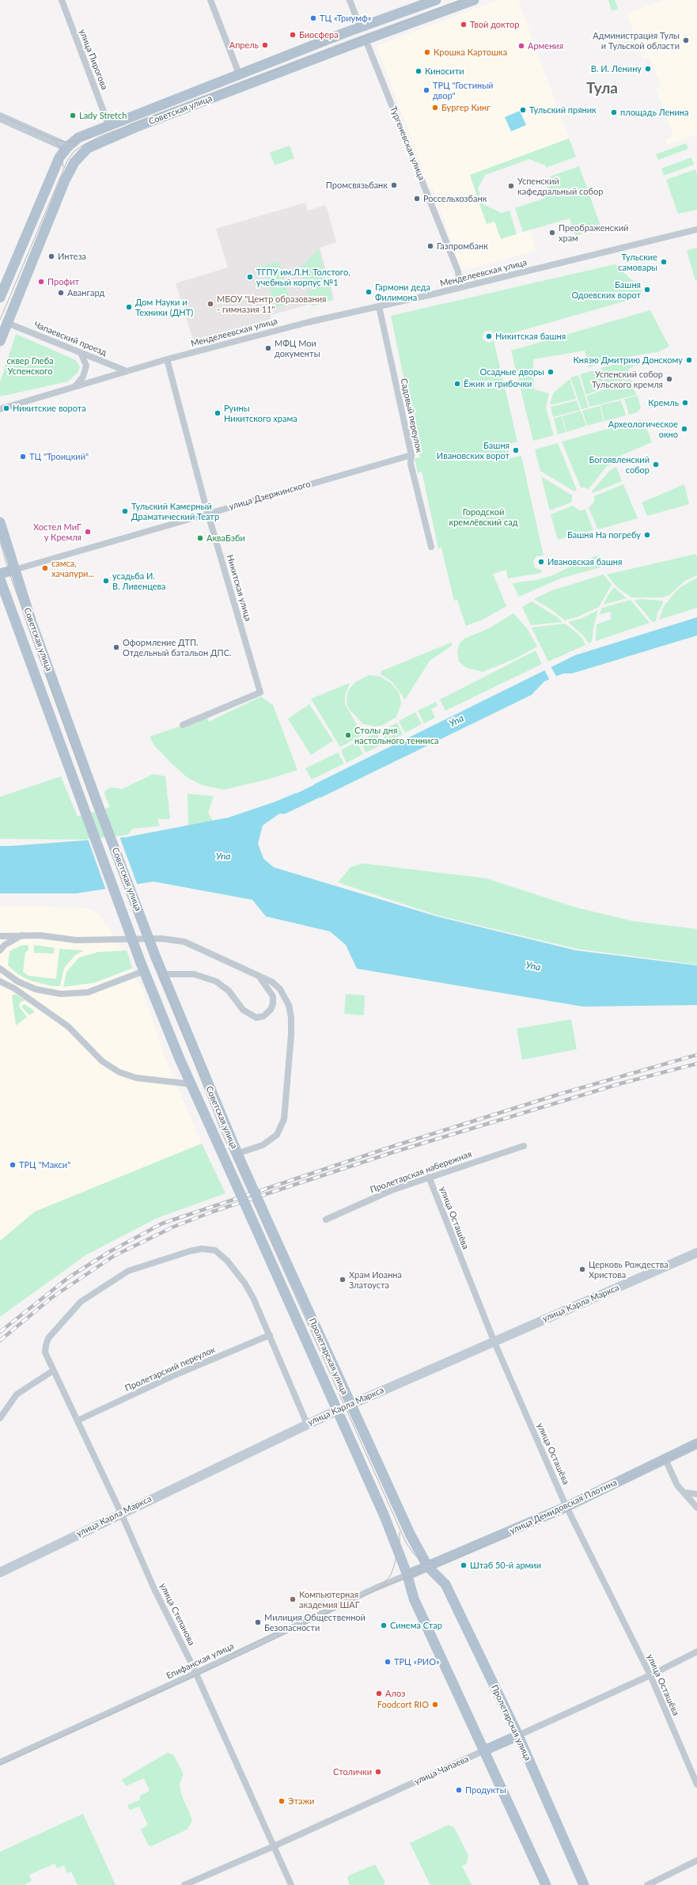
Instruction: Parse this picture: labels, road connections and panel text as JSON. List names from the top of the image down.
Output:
{
  "streets": {
    "main road": [
      "Советская улица",
      "Тургеневская улица",
      "улица Дзержинского",
      "улица Карла Маркса",
      "Пролетарская улица",
      "улица Демидовская Плотина",
      "улица Чапаева"
    ],
    "street": [
      "улица Пирогова",
      "Менделеевская улица",
      "Чапаевский проезд",
      "Садовый переулок",
      "Никитская улица",
      "Пролетарская набережная",
      "улица Осташёва",
      "Пролетарский переулок",
      "улица Степанова",
      "Епифанская улица"
    ]
  },
  "crossings": [
    ["улица Пирогова", "Советская улица"],
    ["Советская улица", "Тургеневская улица"],
    ["Советская улица", "Чапаевский проезд"],
    ["Советская улица", "улица Дзержинского"],
    ["Советская улица", "Пролетарская улица"],
    ["Тургеневская улица", "Менделеевская улица"],
    ["Менделеевская улица", "Чапаевский проезд"],
    ["Менделеевская улица", "Садовый переулок"],
    ["Менделеевская улица", "Никитская улица"],
    ["Садовый переулок", "улица Дзержинского"],
    ["улица Дзержинского", "Никитская улица"],
    ["Пролетарская набережная", "улица Осташёва"],
    ["улица Осташёва", "улица Карла Маркса"],
    ["улица Осташёва", "улица Демидовская Плотина"],
    ["улица Осташёва", "улица Чапаева"],
    ["улица Карла Маркса", "Пролетарская улица"],
    ["улица Карла Маркса", "улица Степанова"],
    ["Пролетарская улица", "улица Демидовская Плотина"],
    ["Пролетарская улица", "Епифанская улица"],
    ["Пролетарская улица", "улица Чапаева"],
    ["Пролетарский переулок", "улица Степанова"],
    ["улица Степанова", "Епифанская улица"],
    ["улица Степанова", "улица Чапаева"]
  ],
  "districts": ["Тула"],
  "water": ["Упа"],
  "parks": ["сквер Глеба Успенского", "Городской кремлёвский сад"],
  "places": [
    "ТЦ «Триумф»",
    "Твой доктор",
    "Биосфера",
    "Администрация Тулы и Тульской области",
    "Апрель",
    "Армения",
    "Крошка Картошка",
    "В. И. Ленину",
    "Киносити",
    "ТРЦ \"Гостиный двор\"",
    "Бургер Кинг",
    "Тульский пряник",
    "площадь Ленина",
    "Lady Stretch",
    "Промсвязьбанк",
    "Успенский кафедральный собор",
    "Россельхозбанк",
    "Преображенский храм",
    "Газпромбанк",
    "Интеза",
    "Тульские самовары",
    "ТГПУ им.Л.Н. Толстого, учебный корпус №1",
    "Профит",
    "Башня Одоевских ворот",
    "Гармони деда Филимона",
    "Авангард",
    "МБОУ \"Центр образования - гимназия 11\"",
    "Дом Науки и Техники (ДНТ)",
    "Никитская башня",
    "МФЦ Мои документы",
    "Князю Дмитрию Донскому",
    "Осадные дворы",
    "Успенский собор Тульского кремля",
    "Ёжик и грибочки",
    "Кремль",
    "Никитские ворота",
    "Руины Никитского храма",
    "Археологическое окно",
    "Башня Ивановских ворот",
    "ТЦ \"Троицкий\"",
    "Богоявленский собор",
    "Тульский Камерный Драматический Театр",
    "Хостел МиГ у Кремля",
    "Башня На погребу",
    "АкваБэби",
    "Ивановская башня",
    "самса, хачапури...",
    "усадьба И. В. Ливенцева",
    "Оформление ДТП. Отдельный батальон ДПС.",
    "Cтолы дня настольного тенниса",
    "ТРЦ \"Макси\"",
    "Церковь Рождества Христова",
    "Храм Иоанна Златоуста",
    "Штаб 50-й армии",
    "Компьютерная академия ШАГ",
    "Милиция Общественной Безопасности",
    "Синема Стар",
    "ТРЦ «РИО»",
    "Алоэ",
    "Foodcort RIO",
    "Столички",
    "Продукты",
    "Этажи"
  ]
}
